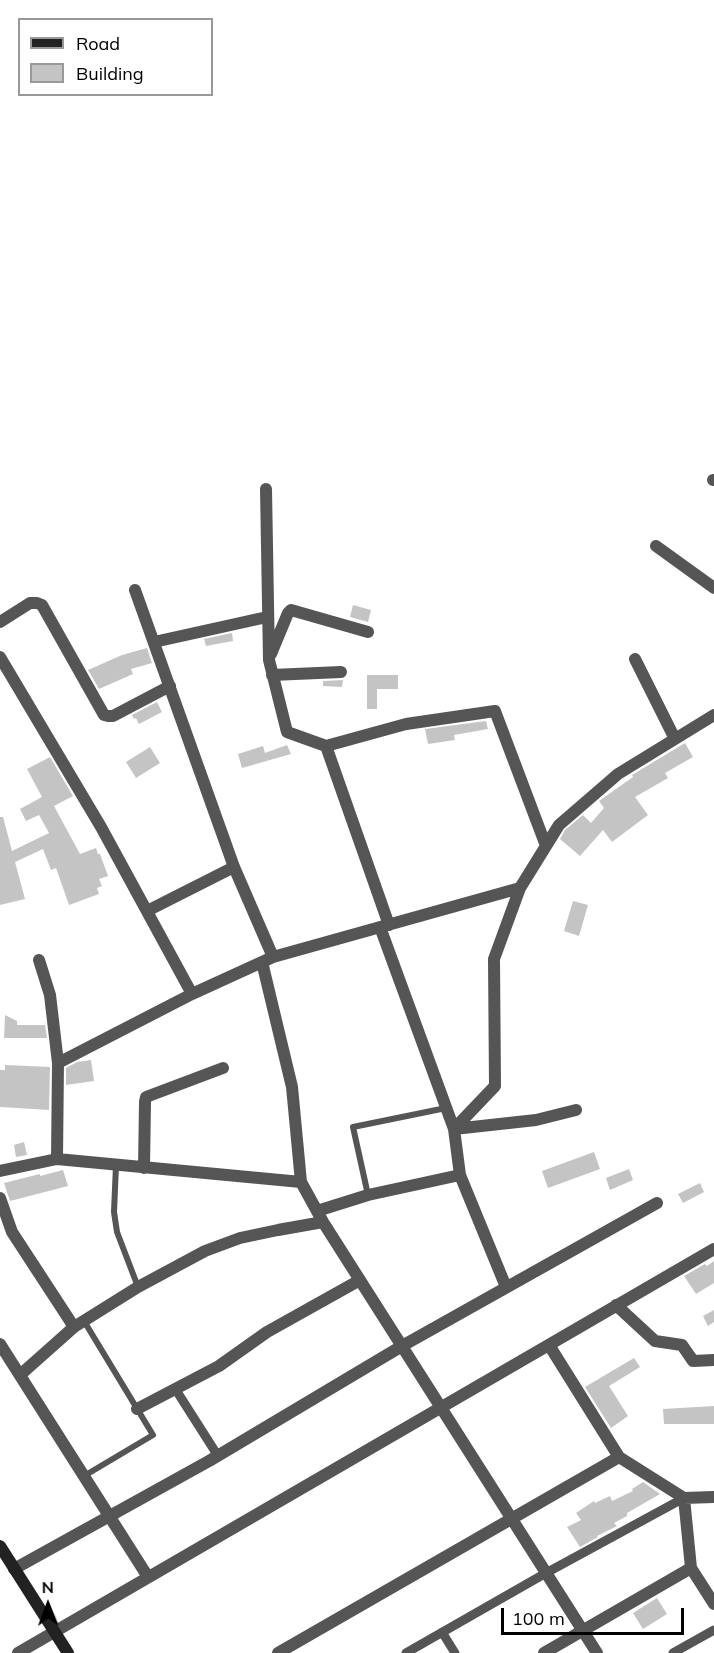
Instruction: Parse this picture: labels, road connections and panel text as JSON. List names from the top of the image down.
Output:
{
  "legend": ["Road", "Building"],
  "scale_bar": "100 m",
  "north": "top"
}
